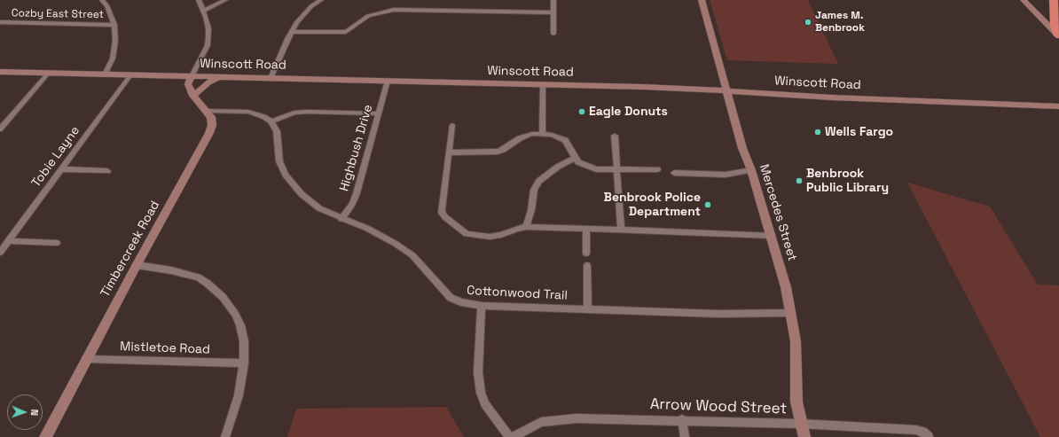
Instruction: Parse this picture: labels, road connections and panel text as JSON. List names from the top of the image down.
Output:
{
  "streets": {
    "main road": ["Winscott Road", "Mercedes Street", "Timbercreek Road"],
    "street": [
      "Cozby East Street",
      "Highbush Drive",
      "Tobie Layne",
      "Cottonwood Trail",
      "Mistletoe Road",
      "Arrow Wood Street"
    ]
  },
  "crossings": [
    ["Winscott Road", "Highbush Drive"],
    ["Winscott Road", "Tobie Layne"],
    ["Winscott Road", "Mercedes Street"],
    ["Winscott Road", "Timbercreek Road"],
    ["Highbush Drive", "Cottonwood Trail"],
    ["Mercedes Street", "Cottonwood Trail"],
    ["Mercedes Street", "Arrow Wood Street"],
    ["Timbercreek Road", "Mistletoe Road"]
  ],
  "places": [
    "James M. Benbrook",
    "Eagle Donuts",
    "Wells Fargo",
    "Benbrook Public Library",
    "Benbrook Police Department"
  ],
  "north": "right"
}
